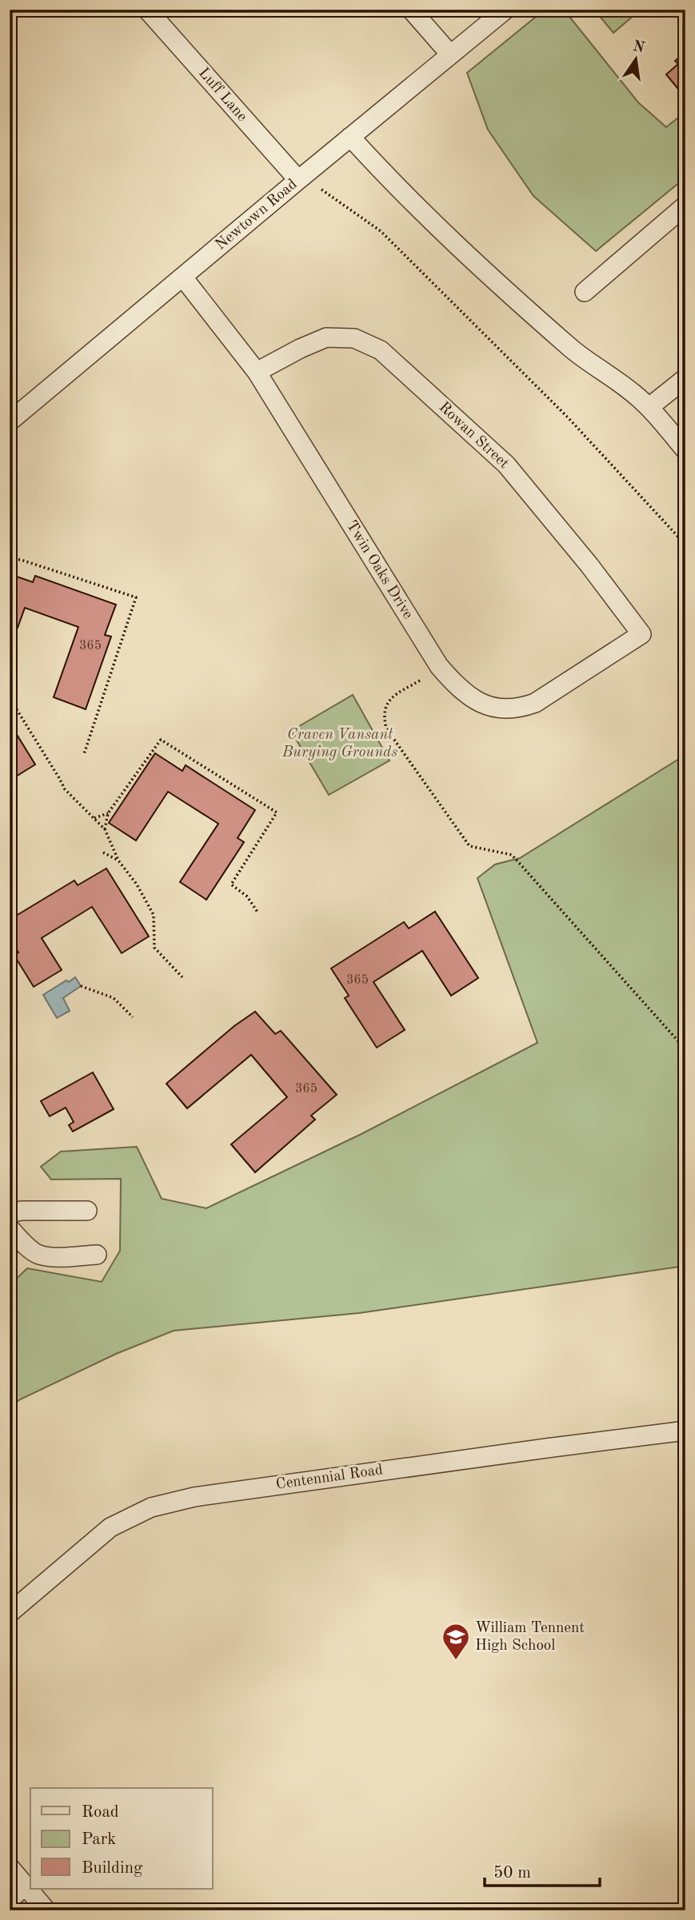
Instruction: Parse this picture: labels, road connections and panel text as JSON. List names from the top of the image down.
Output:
{
  "streets": {
    "street": [
      "Luff Lane",
      "Newtown Road",
      "Rowan Street",
      "Twin Oaks Drive",
      "Centennial Road"
    ]
  },
  "crossings": [
    ["Luff Lane", "Newtown Road"],
    ["Newtown Road", "Twin Oaks Drive"],
    ["Rowan Street", "Twin Oaks Drive"]
  ],
  "parks": ["Craven Vansant Burying Grounds"],
  "places": {
    "school or university": ["William Tennent High School"]
  },
  "house_numbers": ["365", "365", "365"],
  "legend": ["Road", "Park", "Building"],
  "scale_bar": "50 m",
  "north": "top"
}
